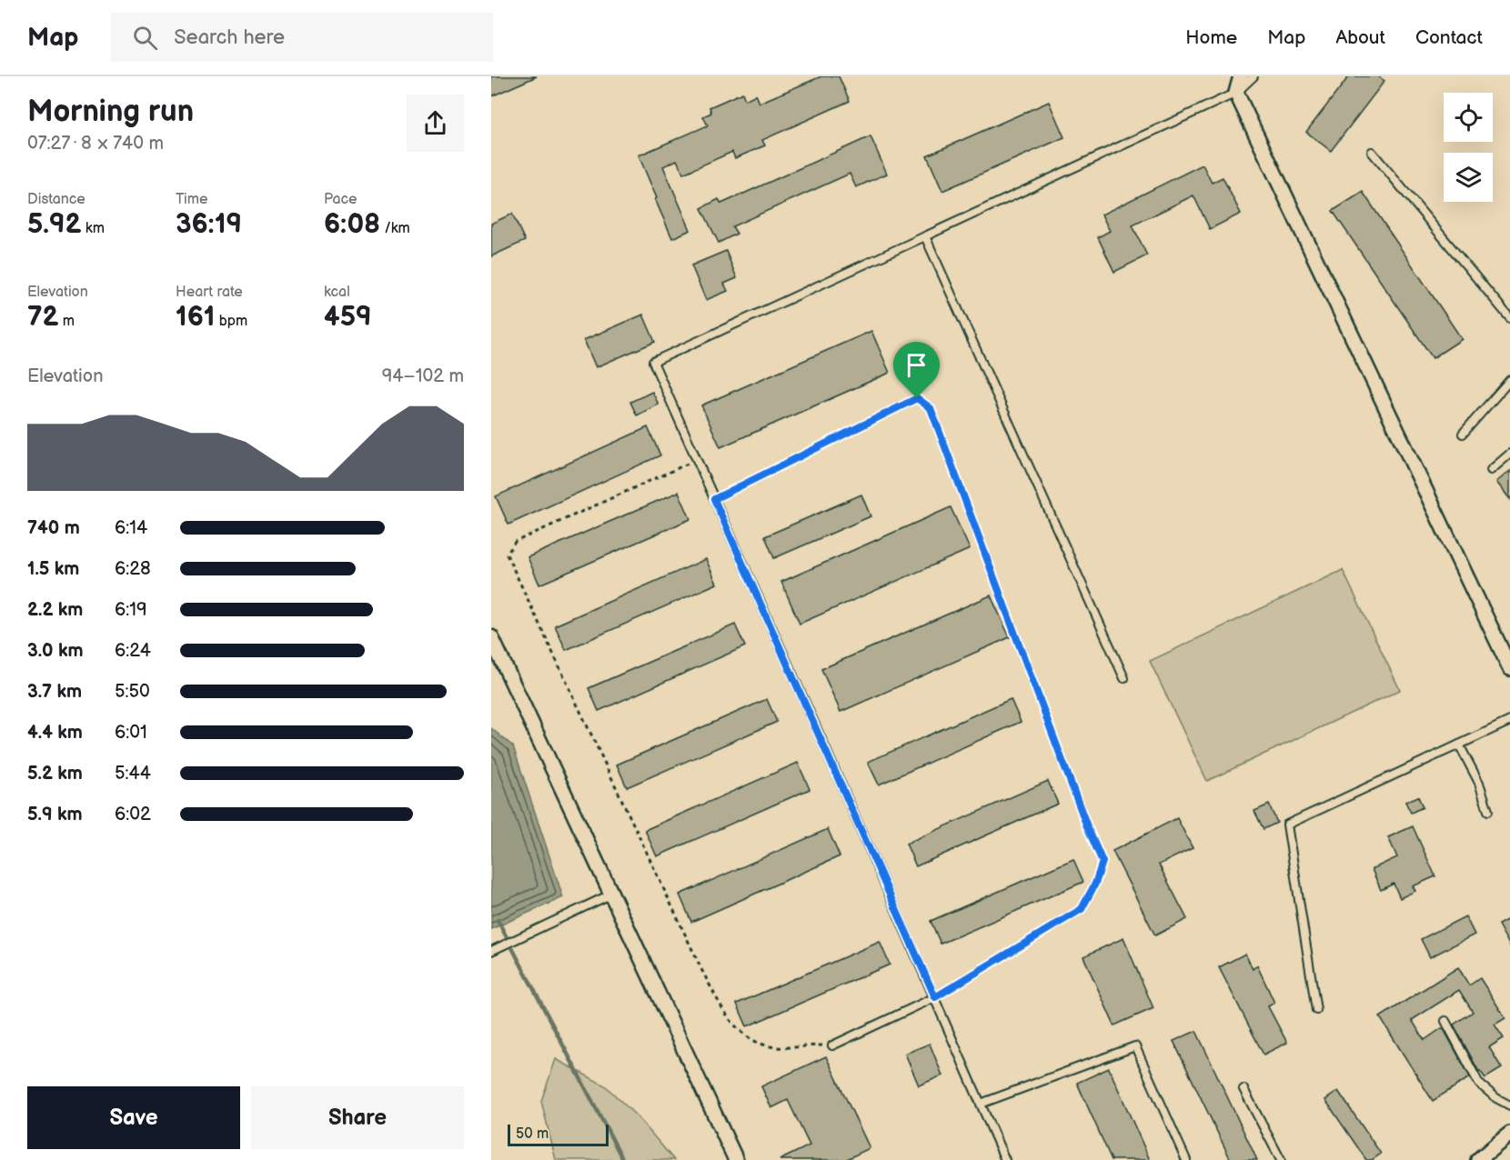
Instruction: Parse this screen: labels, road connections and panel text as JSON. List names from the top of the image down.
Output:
{
  "scale_bar": "50 m",
  "page": {
    "header": "Map",
    "search": "Search here",
    "nav": [
      "Home",
      "Map",
      "About",
      "Contact"
    ],
    "heading": ["Morning run", "07:27 · 8 × 740 m"],
    "stats": [
      ["Distance", "5.92 km"],
      ["Time", "36:19"],
      ["Pace", "6:08 /km"],
      ["Elevation", "72 m"],
      ["Heart rate", "161 bpm"],
      ["kcal", "459"]
    ],
    "chart": ["Elevation", "94–102 m"],
    "list": [
      {
        "name": "740 m",
        "note": "6:14"
      },
      {
        "name": "1.5 km",
        "note": "6:28"
      },
      {
        "name": "2.2 km",
        "note": "6:19"
      },
      {
        "name": "3.0 km",
        "note": "6:24"
      },
      {
        "name": "3.7 km",
        "note": "5:50"
      },
      {
        "name": "4.4 km",
        "note": "6:01"
      },
      {
        "name": "5.2 km",
        "note": "5:44"
      },
      {
        "name": "5.9 km",
        "note": "6:02"
      }
    ],
    "buttons": ["Save", "Share"],
    "scale": "50 m"
  }
}
